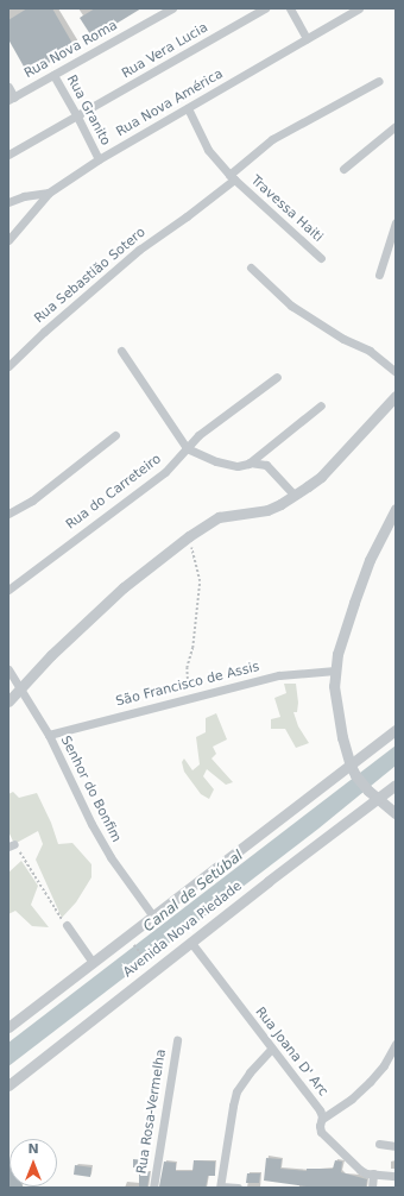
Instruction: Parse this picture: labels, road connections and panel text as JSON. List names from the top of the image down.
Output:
{
  "streets": {
    "street": [
      "Rua Nova Roma",
      "Rua Vera Lucia",
      "Rua Nova América",
      "Rua Granito",
      "Travessa Haiti",
      "Rua Sebastião Sotero",
      "Rua do Carreteiro",
      "São Francisco de Assis",
      "Senhor do Bonfim",
      "Avenida Nova Piedade",
      "Rua Joana D' Arc",
      "Rua Rosa-Vermelha"
    ]
  },
  "crossings": [
    ["Rua Nova Roma", "Rua Granito"],
    ["Rua Vera Lucia", "Rua Granito"],
    ["Rua Nova América", "Rua Granito"],
    ["Travessa Haiti", "Rua Sebastião Sotero"],
    ["São Francisco de Assis", "Senhor do Bonfim"],
    ["Senhor do Bonfim", "Avenida Nova Piedade"],
    ["Avenida Nova Piedade", "Rua Joana D' Arc"]
  ],
  "water": ["Canal de Setúbal"],
  "north": "top"
}
